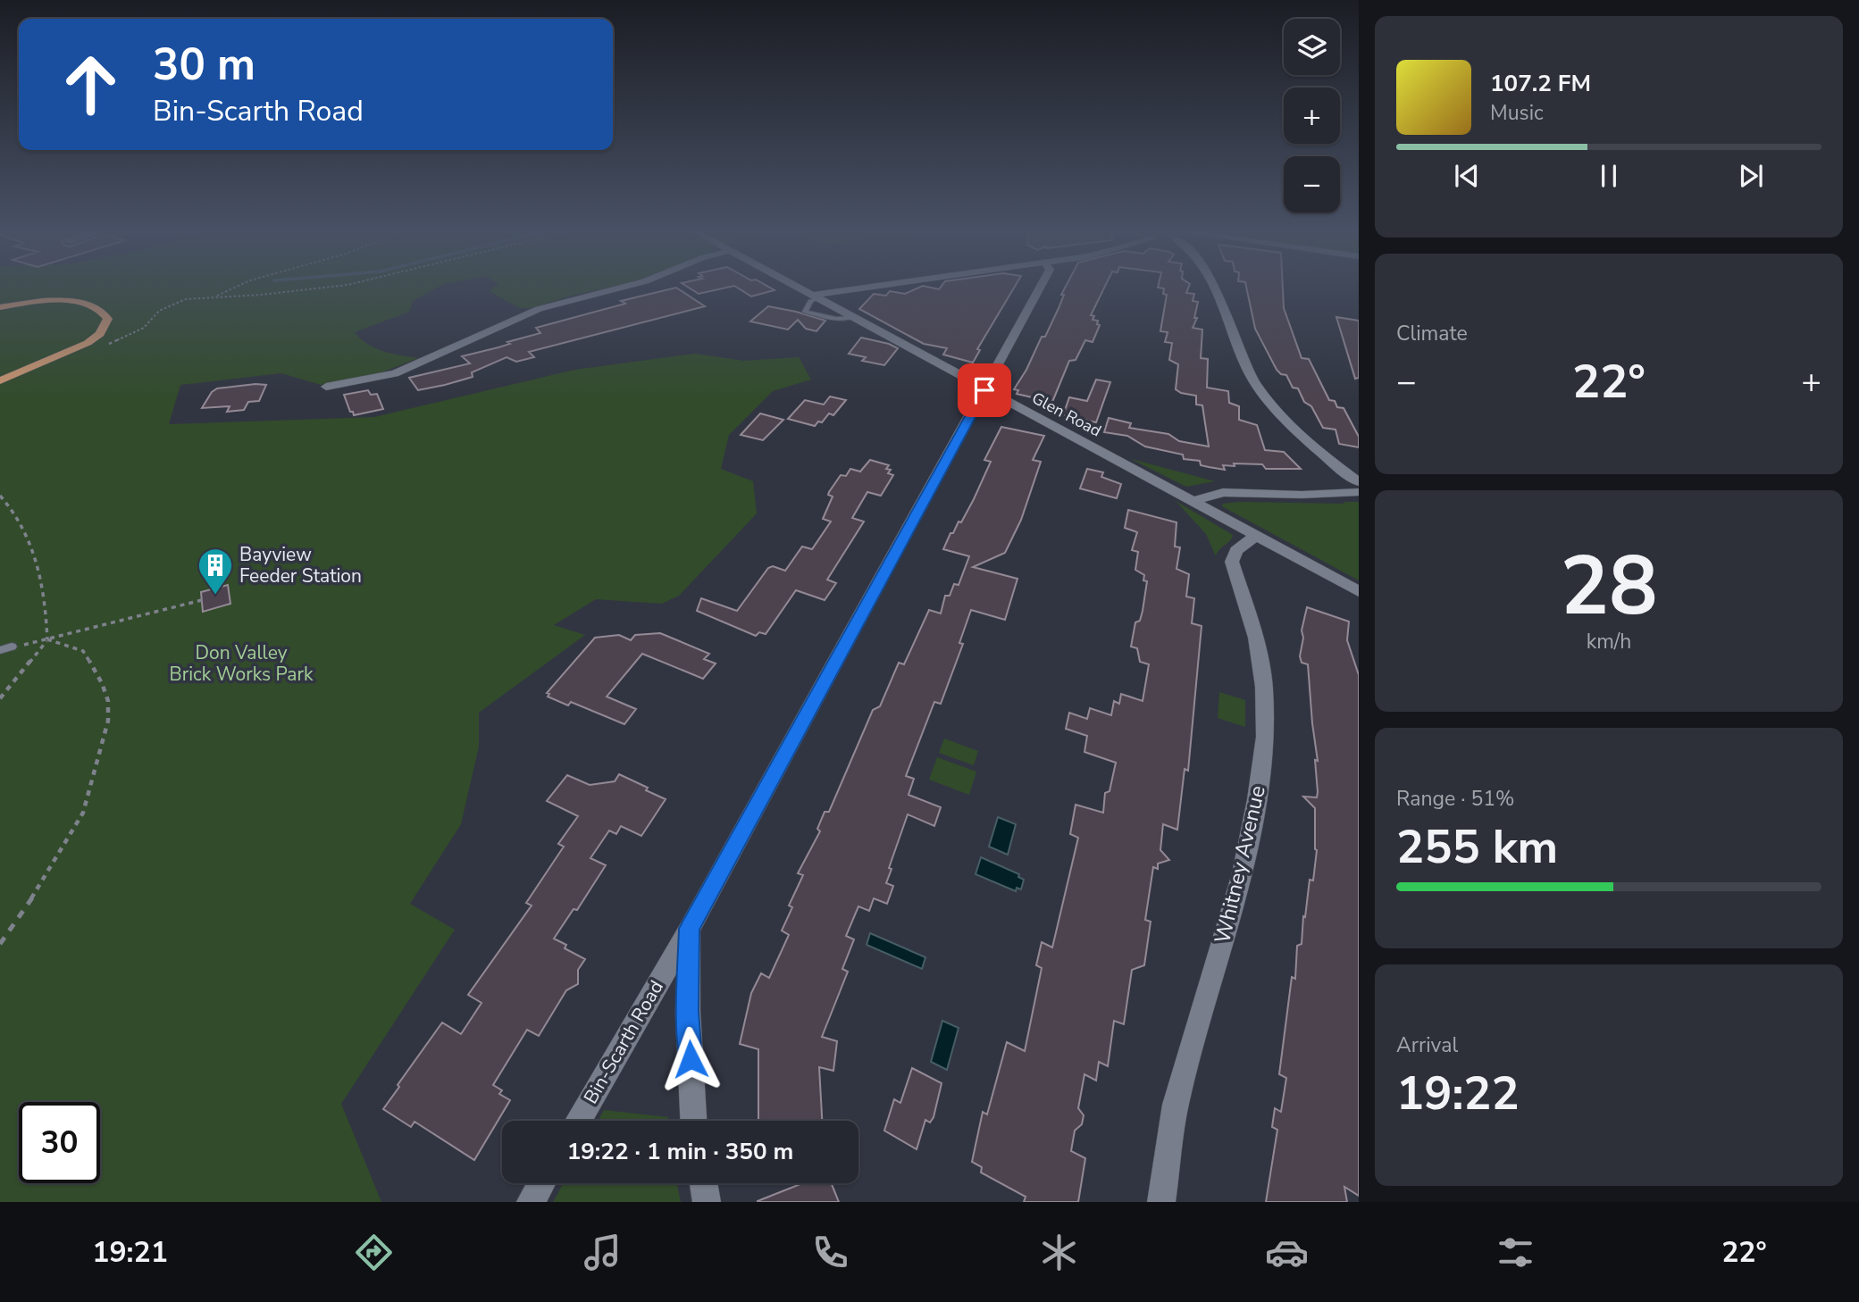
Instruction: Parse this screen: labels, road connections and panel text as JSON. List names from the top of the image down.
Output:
{
  "streets": {
    "street": ["Glen Road", "Whitney Avenue", "Bin-Scarth Road"]
  },
  "crossings": [
    ["Glen Road", "Whitney Avenue"],
    ["Glen Road", "Bin-Scarth Road"]
  ],
  "parks": ["Don Valley Brick Works Park"],
  "places": {
    "building": ["Bayview Feeder Station"]
  },
  "page": {
    "map_buttons": ["+", "−"],
    "turn": ["30 m", "Bin-Scarth Road"],
    "song": ["107.2 FM", "Music"],
    "tile": [
      "Climate",
      ["28", "km/h"],
      ["Range · 51%", "255 km"],
      ["Arrival", "19:22"]
    ],
    "heat": ["−", "22°", "+"],
    "limit": "30",
    "trip": "19:22 · 1 min · 350 m",
    "tabs": ["19:21", "22°"]
  }
}
